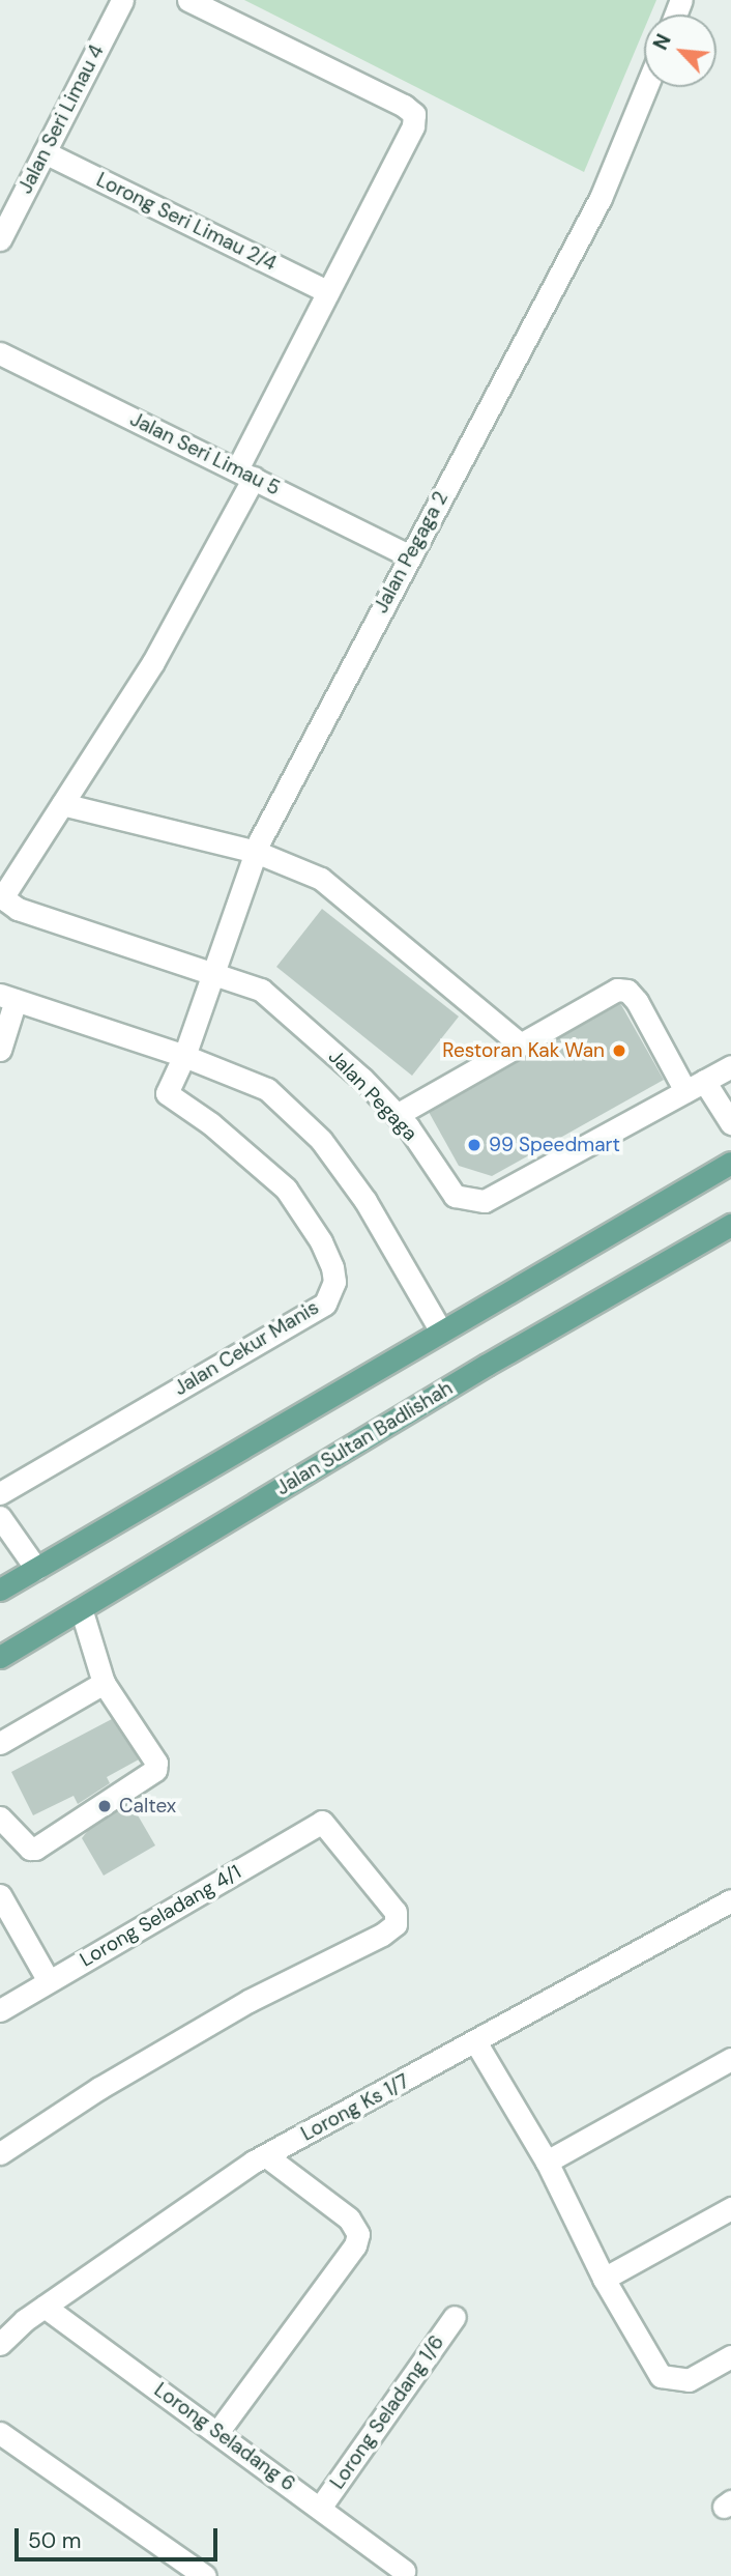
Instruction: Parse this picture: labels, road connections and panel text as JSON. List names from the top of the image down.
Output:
{
  "streets": {
    "main road": ["Jalan Sultan Badlishah"],
    "street": [
      "Jalan Seri Limau 4",
      "Lorong Seri Limau 2/4",
      "Jalan Seri Limau 5",
      "Jalan Pegaga 2",
      "Jalan Pegaga",
      "Jalan Cekur Manis",
      "Lorong Seladang 4/1",
      "Lorong Ks 1/7",
      "Lorong Seladang 1/6",
      "Lorong Seladang 6"
    ]
  },
  "crossings": [
    ["Jalan Seri Limau 4", "Lorong Seri Limau 2/4"],
    ["Jalan Seri Limau 5", "Jalan Pegaga 2"],
    ["Jalan Pegaga 2", "Jalan Pegaga"],
    ["Jalan Pegaga 2", "Jalan Cekur Manis"],
    ["Lorong Ks 1/7", "Lorong Seladang 6"],
    ["Lorong Seladang 1/6", "Lorong Seladang 6"]
  ],
  "places": ["Restoran Kak Wan", "99 Speedmart", "Caltex"],
  "scale_bar": "50 m",
  "north": "top left"
}
